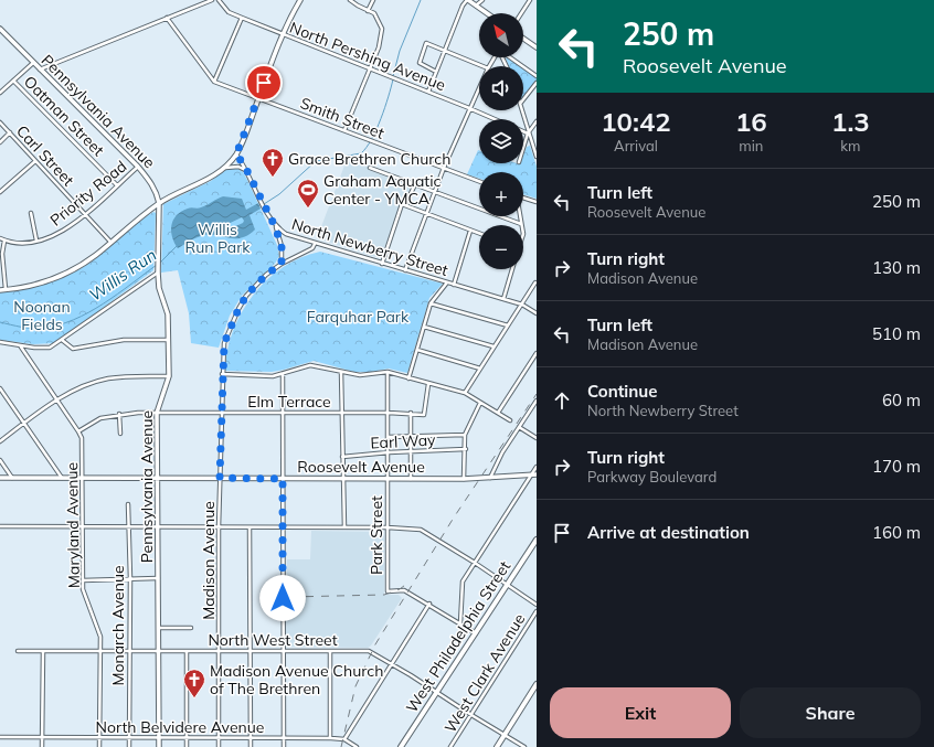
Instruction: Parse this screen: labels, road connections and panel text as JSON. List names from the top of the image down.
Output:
{
  "streets": {
    "main road": ["West Philadelphia Street"],
    "street": [
      "North Pershing Avenue",
      "Pennsylvania Avenue",
      "Oatman Street",
      "Smith Street",
      "Carl Street",
      "Priority Road",
      "North Newberry Street",
      "Elm Terrace",
      "Earl Way",
      "Roosevelt Avenue",
      "Maryland Avenue",
      "Park Street",
      "Madison Avenue",
      "Monarch Avenue",
      "North West Street",
      "West Clark Avenue",
      "North Belvidere Avenue"
    ]
  },
  "crossings": [
    ["Pennsylvania Avenue", "Priority Road"],
    ["Pennsylvania Avenue", "Elm Terrace"],
    ["Pennsylvania Avenue", "Roosevelt Avenue"],
    ["Pennsylvania Avenue", "North West Street"],
    ["Pennsylvania Avenue", "North Belvidere Avenue"],
    ["Oatman Street", "Priority Road"],
    ["Carl Street", "Priority Road"],
    ["North Newberry Street", "Madison Avenue"],
    ["Elm Terrace", "Maryland Avenue"],
    ["Elm Terrace", "Park Street"],
    ["Elm Terrace", "Madison Avenue"],
    ["Earl Way", "Park Street"],
    ["Roosevelt Avenue", "Maryland Avenue"],
    ["Roosevelt Avenue", "Park Street"],
    ["Roosevelt Avenue", "Madison Avenue"],
    ["Maryland Avenue", "North West Street"],
    ["Maryland Avenue", "North Belvidere Avenue"],
    ["Madison Avenue", "North West Street"],
    ["Madison Avenue", "North Belvidere Avenue"],
    ["Monarch Avenue", "North West Street"],
    ["Monarch Avenue", "North Belvidere Avenue"],
    ["West Philadelphia Street", "North West Street"],
    ["North West Street", "West Clark Avenue"]
  ],
  "water": ["Willis Run"],
  "parks": ["Willis Run Park", "Noonan Fields", "Farquhar Park"],
  "places": {
    "church": ["Grace Brethren Church", "Madison Avenue Church of The Brethren"],
    "sports": ["Graham Aquatic Center - YMCA"]
  },
  "north": "top left",
  "page": {
    "turn": ["250 m", "Roosevelt Avenue"],
    "map_buttons": ["+", "−"],
    "eta": [
      "10:42",
      "Arrival",
      "16",
      "min",
      "1.3",
      "km"
    ],
    "list": [
      {
        "name": "Turn left",
        "note": "Roosevelt Avenue",
        "value": "250 m"
      },
      {
        "name": "Turn right",
        "note": "Madison Avenue",
        "value": "130 m"
      },
      {
        "name": "Turn left",
        "note": "Madison Avenue",
        "value": "510 m"
      },
      {
        "name": "Continue",
        "note": "North Newberry Street",
        "value": "60 m"
      },
      {
        "name": "Turn right",
        "note": "Parkway Boulevard",
        "value": "170 m"
      },
      {
        "name": "Arrive at destination",
        "value": "160 m"
      }
    ],
    "buttons": ["Exit", "Share"]
  }
}
